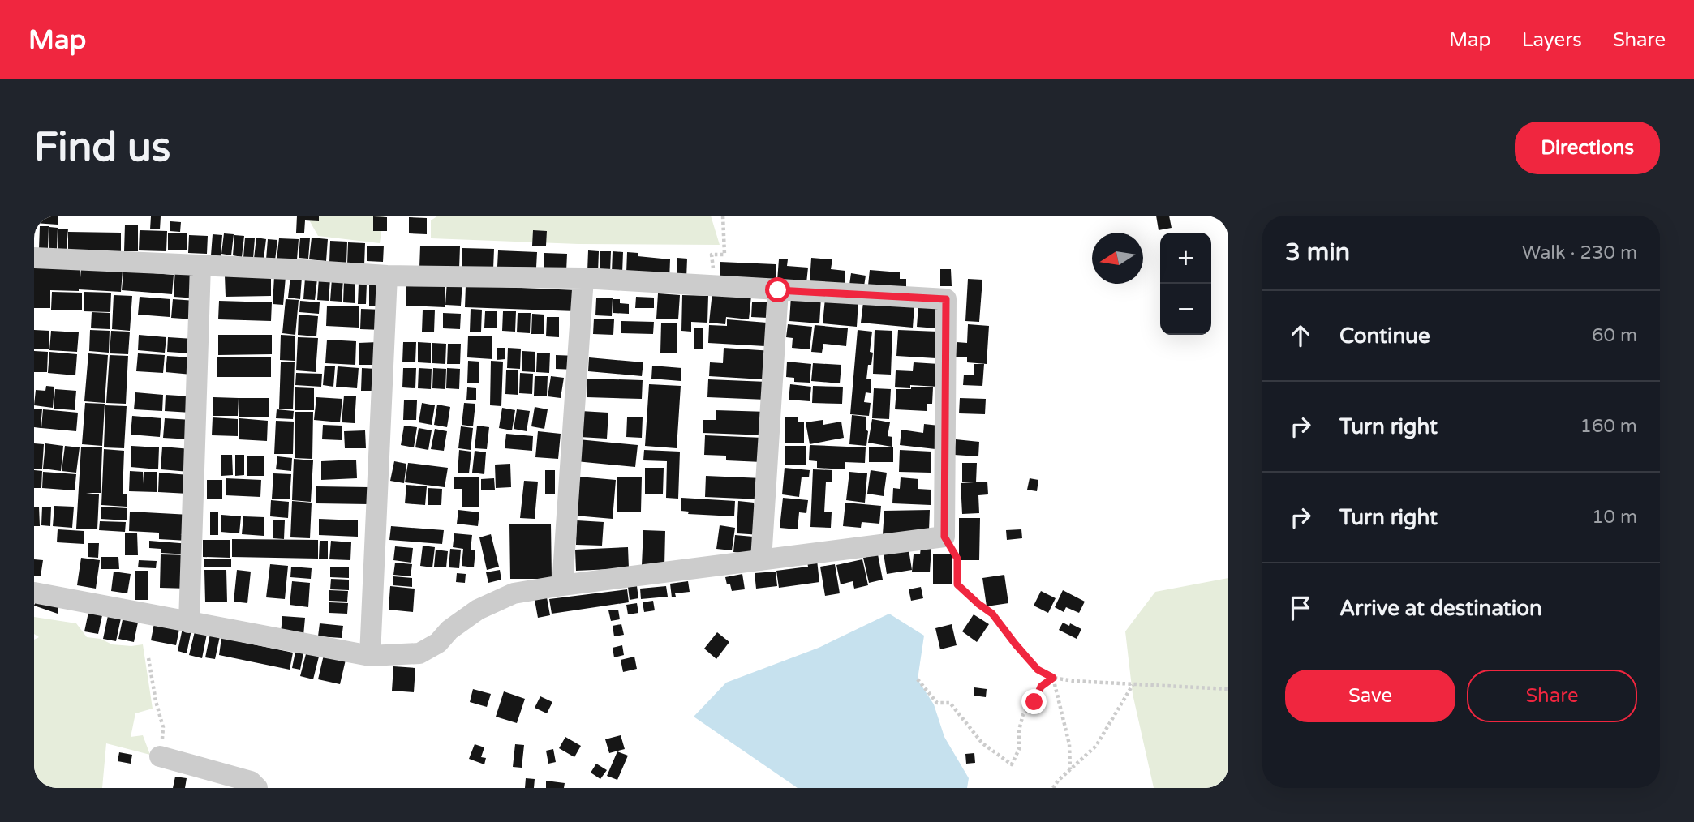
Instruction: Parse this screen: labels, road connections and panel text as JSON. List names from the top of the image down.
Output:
{
  "north": "left",
  "page": {
    "header": "Map",
    "nav": ["Map", "Layers", "Share"],
    "buttons": [
      "Directions",
      ["Save", "Share"]
    ],
    "title": "Find us",
    "heading": ["3 min", "Walk · 230 m"],
    "map_buttons": ["+", "−"],
    "list": [
      ["Continue", "60 m"],
      ["Turn right", "160 m"],
      ["Turn right", "10 m"],
      "Arrive at destination"
    ]
  }
}
